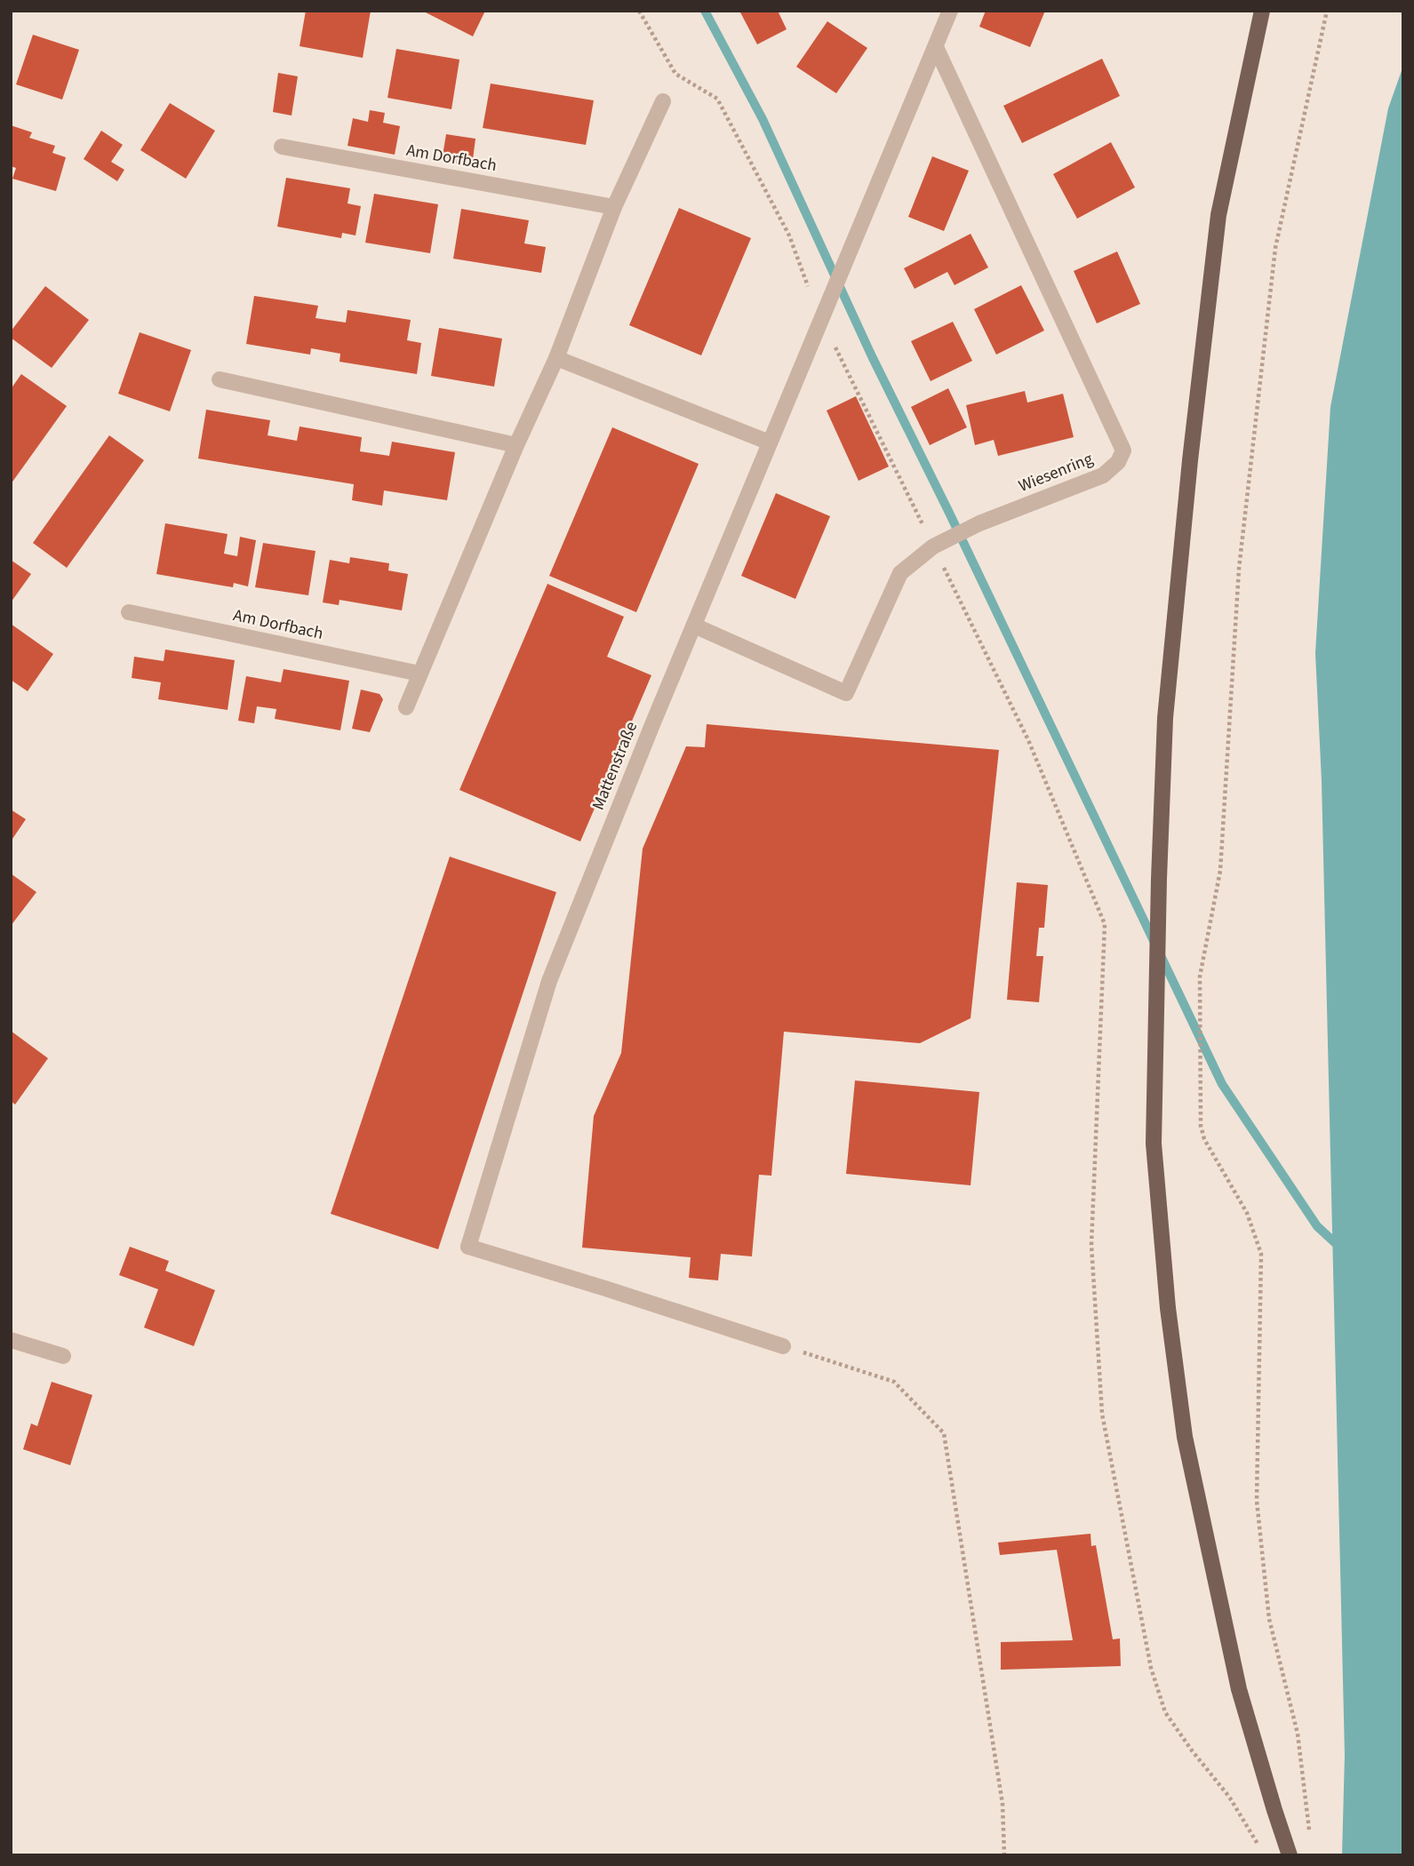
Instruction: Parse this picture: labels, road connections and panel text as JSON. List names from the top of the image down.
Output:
{
  "streets": {
    "street": ["Am Dorfbach", "Wiesenring", "Mattenstraße"]
  },
  "crossings": [
    ["Wiesenring", "Mattenstraße"]
  ]
}
